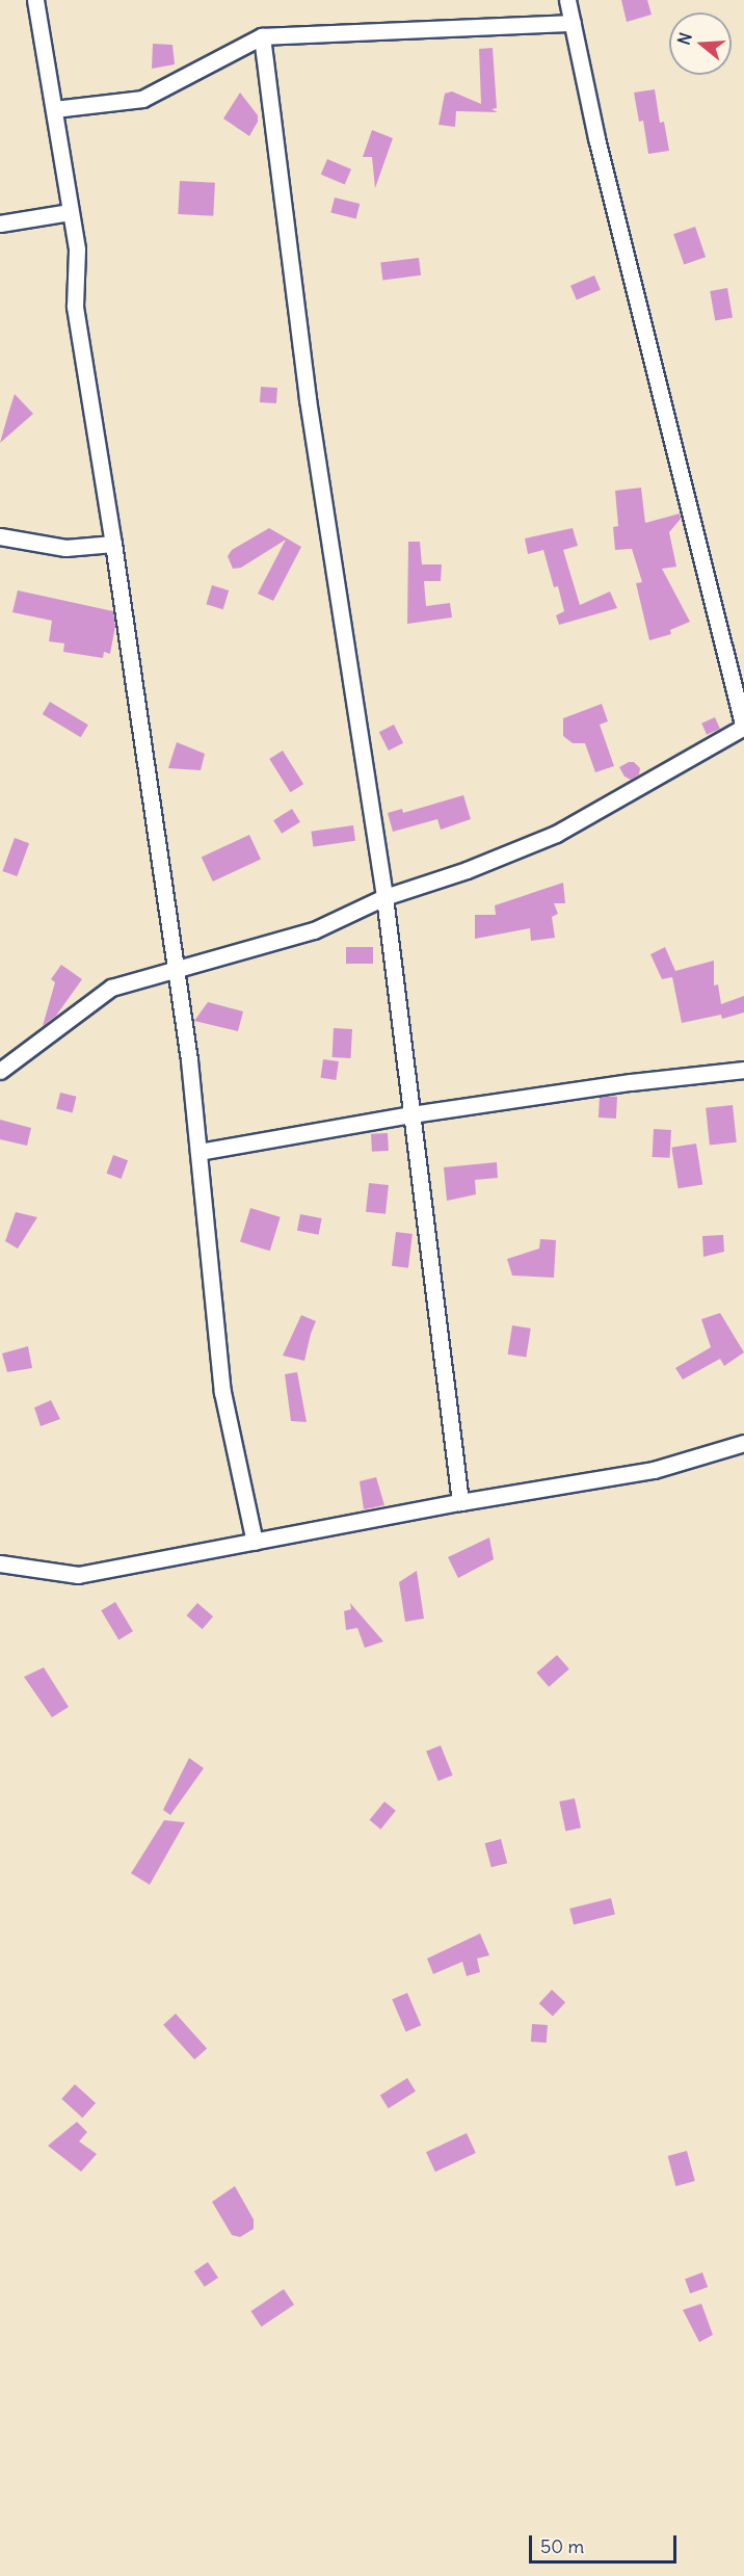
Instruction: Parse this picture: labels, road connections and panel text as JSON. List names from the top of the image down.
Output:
{
  "scale_bar": "50 m",
  "north": "left"
}
